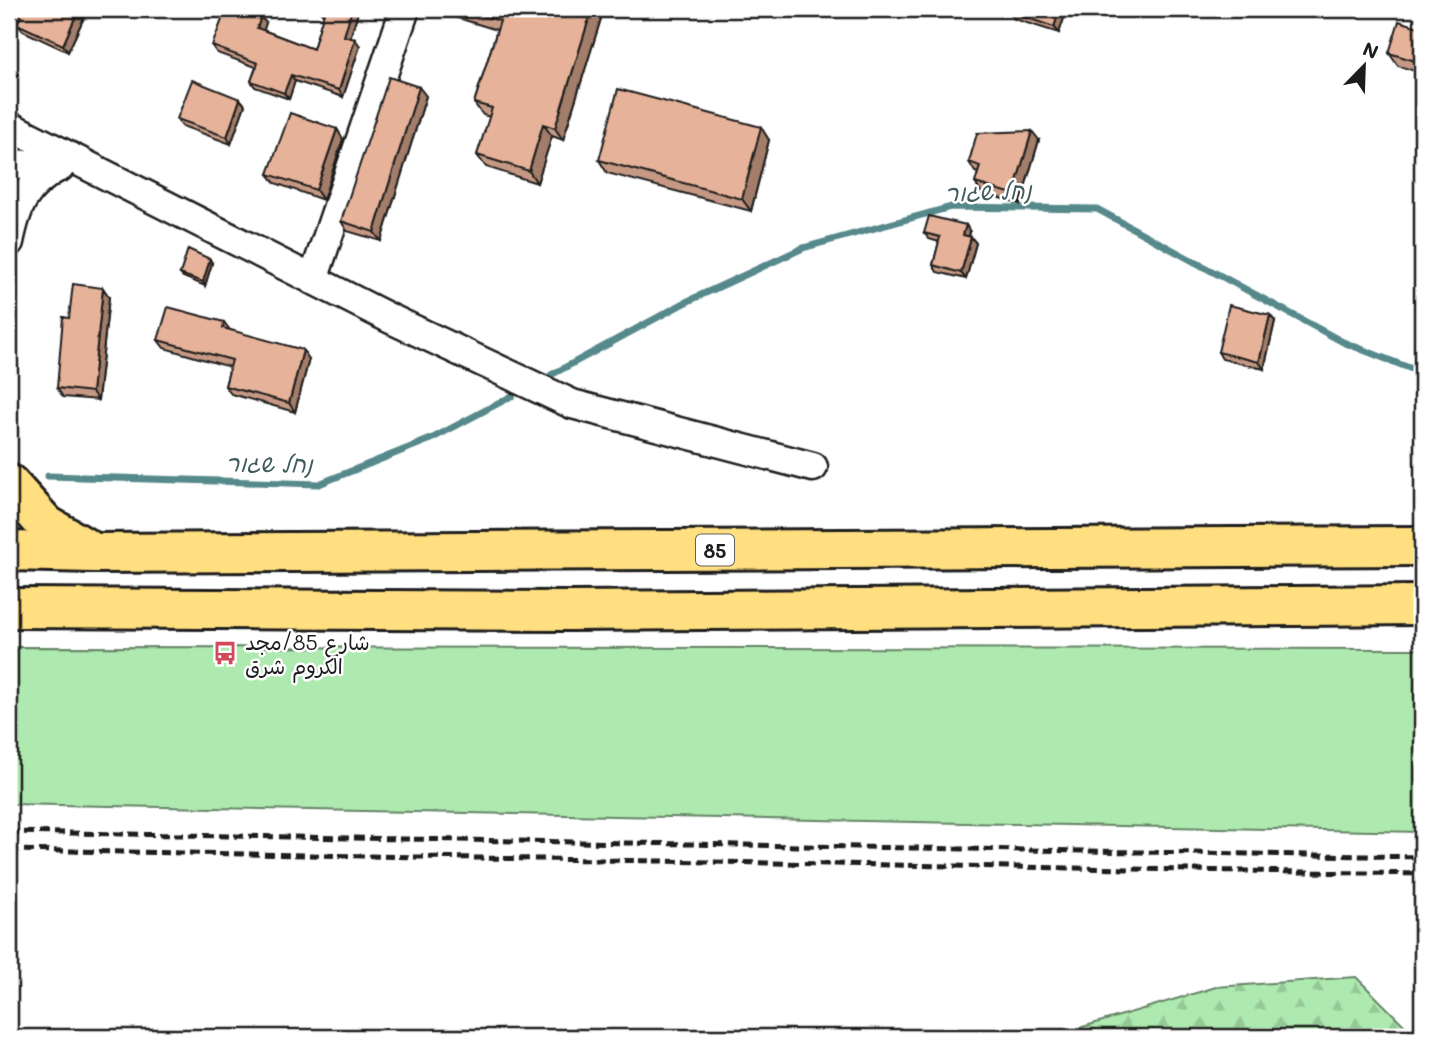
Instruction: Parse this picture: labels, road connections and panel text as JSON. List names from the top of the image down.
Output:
{
  "streets": {
    "highway": ["85"]
  },
  "water": ["נחל שגור"],
  "places": {
    "bus stop": ["شارع 85/مجد الكروم شرق"]
  },
  "north": "top right"
}
